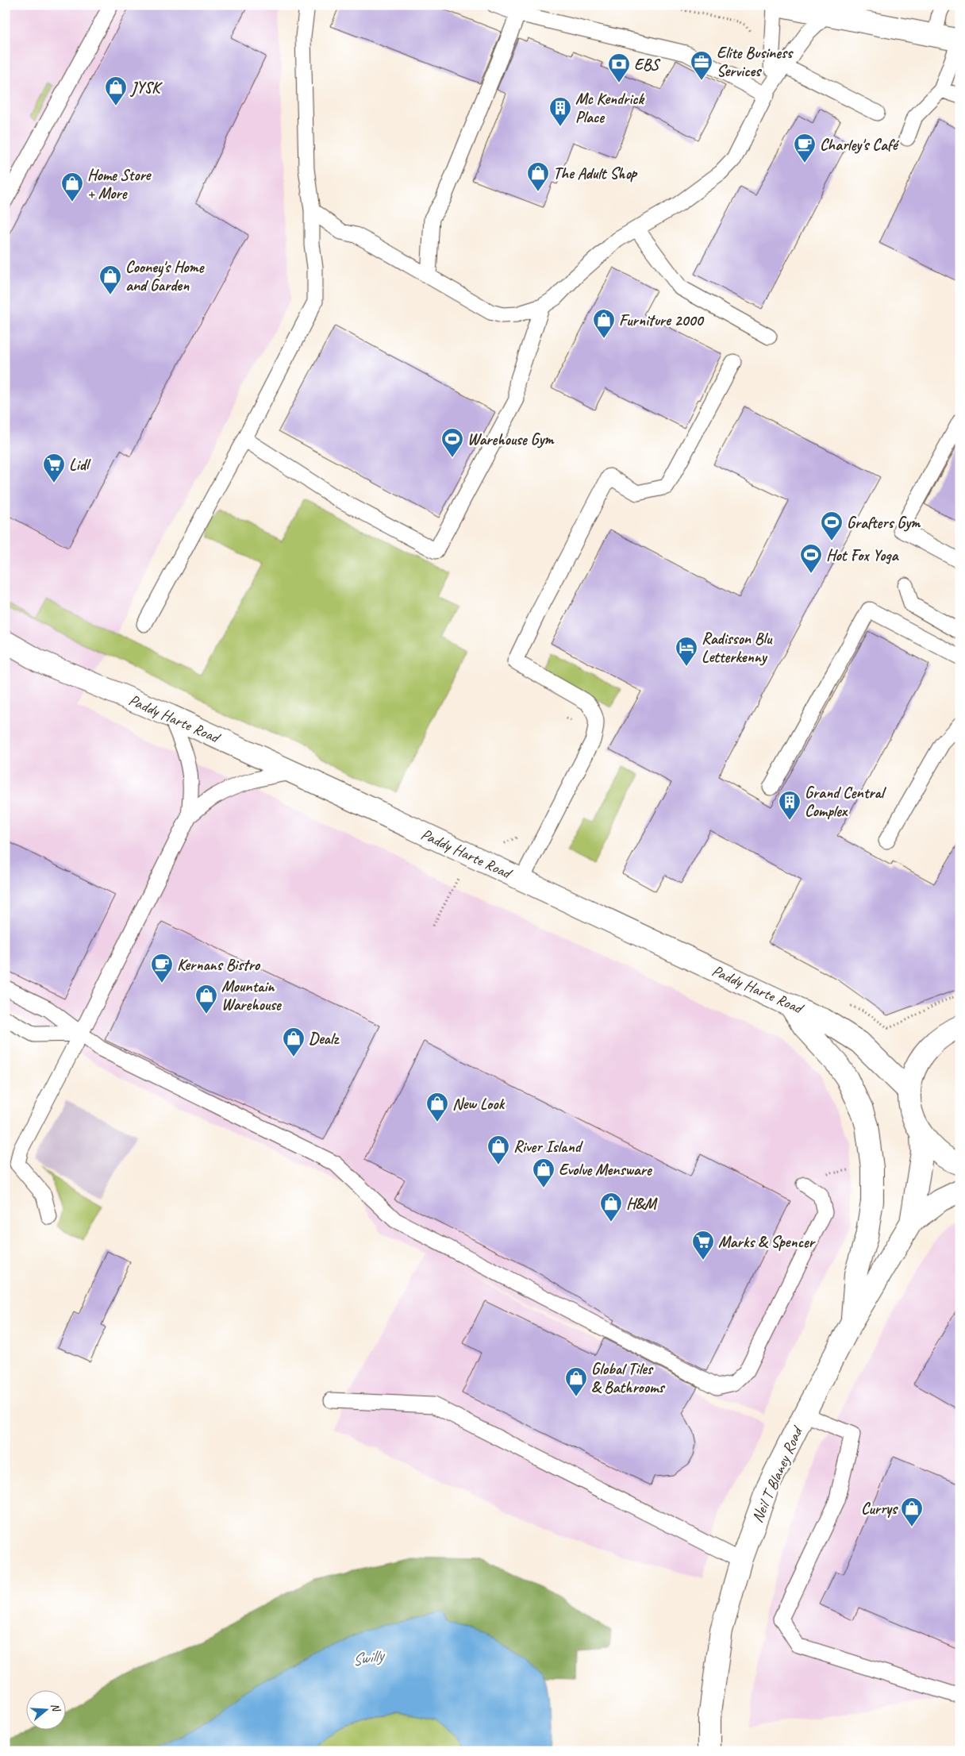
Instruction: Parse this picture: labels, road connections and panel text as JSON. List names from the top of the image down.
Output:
{
  "streets": {
    "main road": ["Paddy Harte Road", "Neil T Blaney Road"]
  },
  "water": ["Swilly"],
  "places": {
    "office": ["Elite Business Services"],
    "bank": ["EBS"],
    "shop": [
      "JYSK",
      "The Adult Shop",
      "Home Store + More",
      "Cooney's Home and Garden",
      "Furniture 2000",
      "Mountain Warehouse",
      "Dealz",
      "New Look",
      "River Island",
      "Evolve Mensware",
      "H&M",
      "Global Tiles & Bathrooms",
      "Currys"
    ],
    "building": ["Mc Kendrick Place", "Grand Central Complex"],
    "cafe": ["Charley's Café", "Kernans Bistro"],
    "sports": ["Warehouse Gym", "Grafters Gym", "Hot Fox Yoga"],
    "supermarket": ["Lidl", "Marks & Spencer"],
    "hotel": ["Radisson Blu Letterkenny"]
  },
  "north": "right"
}
